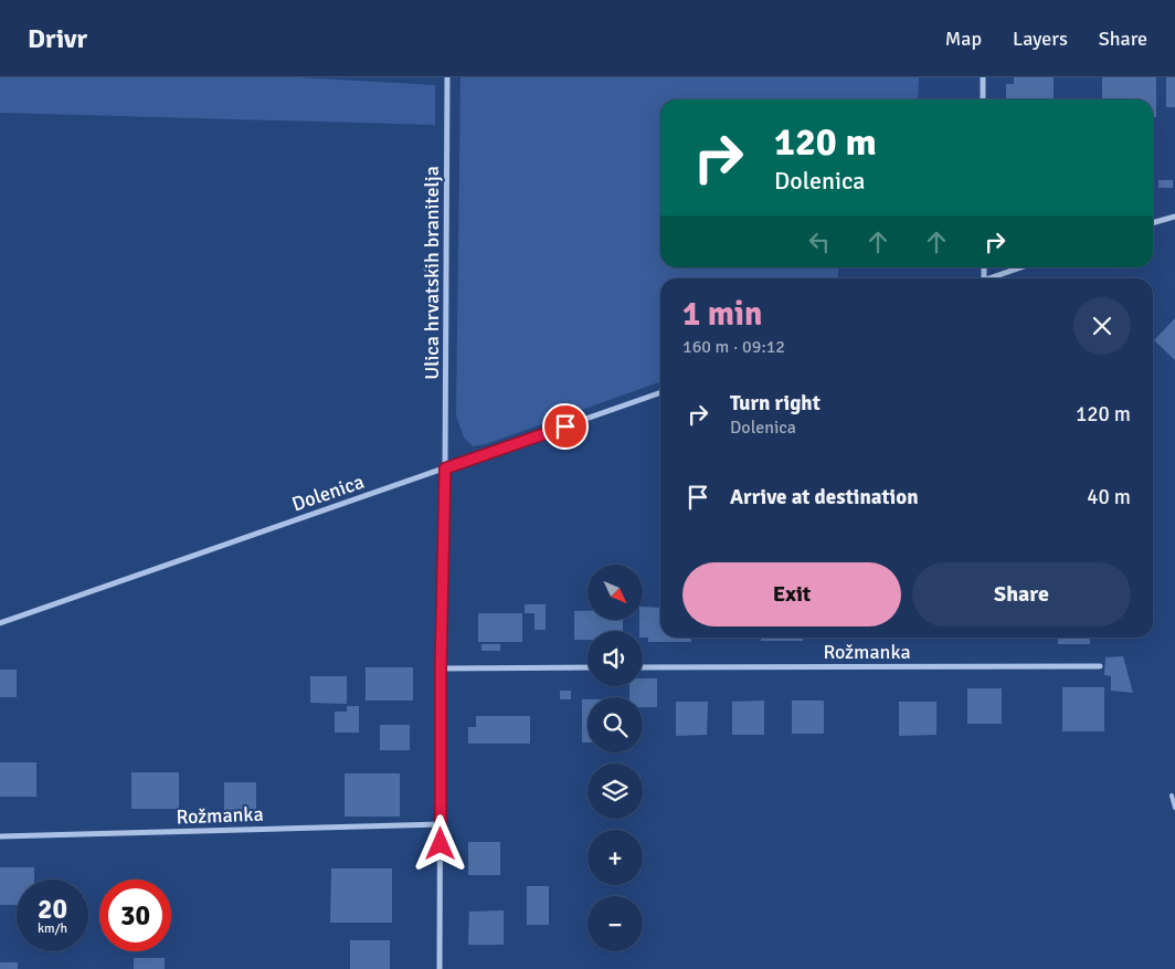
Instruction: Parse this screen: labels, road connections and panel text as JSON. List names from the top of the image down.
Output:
{
  "streets": {
    "street": ["Ulica hrvatskih branitelja", "Dolenica", "Rožmanka"]
  },
  "crossings": [
    ["Ulica hrvatskih branitelja", "Dolenica"]
  ],
  "north": "bottom right",
  "page": {
    "header": "Drivr",
    "nav": ["Map", "Layers", "Share"],
    "turn": ["120 m", "Dolenica"],
    "heading": ["1 min", "160 m · 09:12"],
    "list": [
      {
        "name": "Turn right",
        "note": "Dolenica",
        "value": "120 m"
      },
      {
        "name": "Arrive at destination",
        "value": "40 m"
      }
    ],
    "buttons": ["Exit", "Share"],
    "map_buttons": ["+", "−"],
    "speed": "20 km/h",
    "limit": "30"
  }
}
